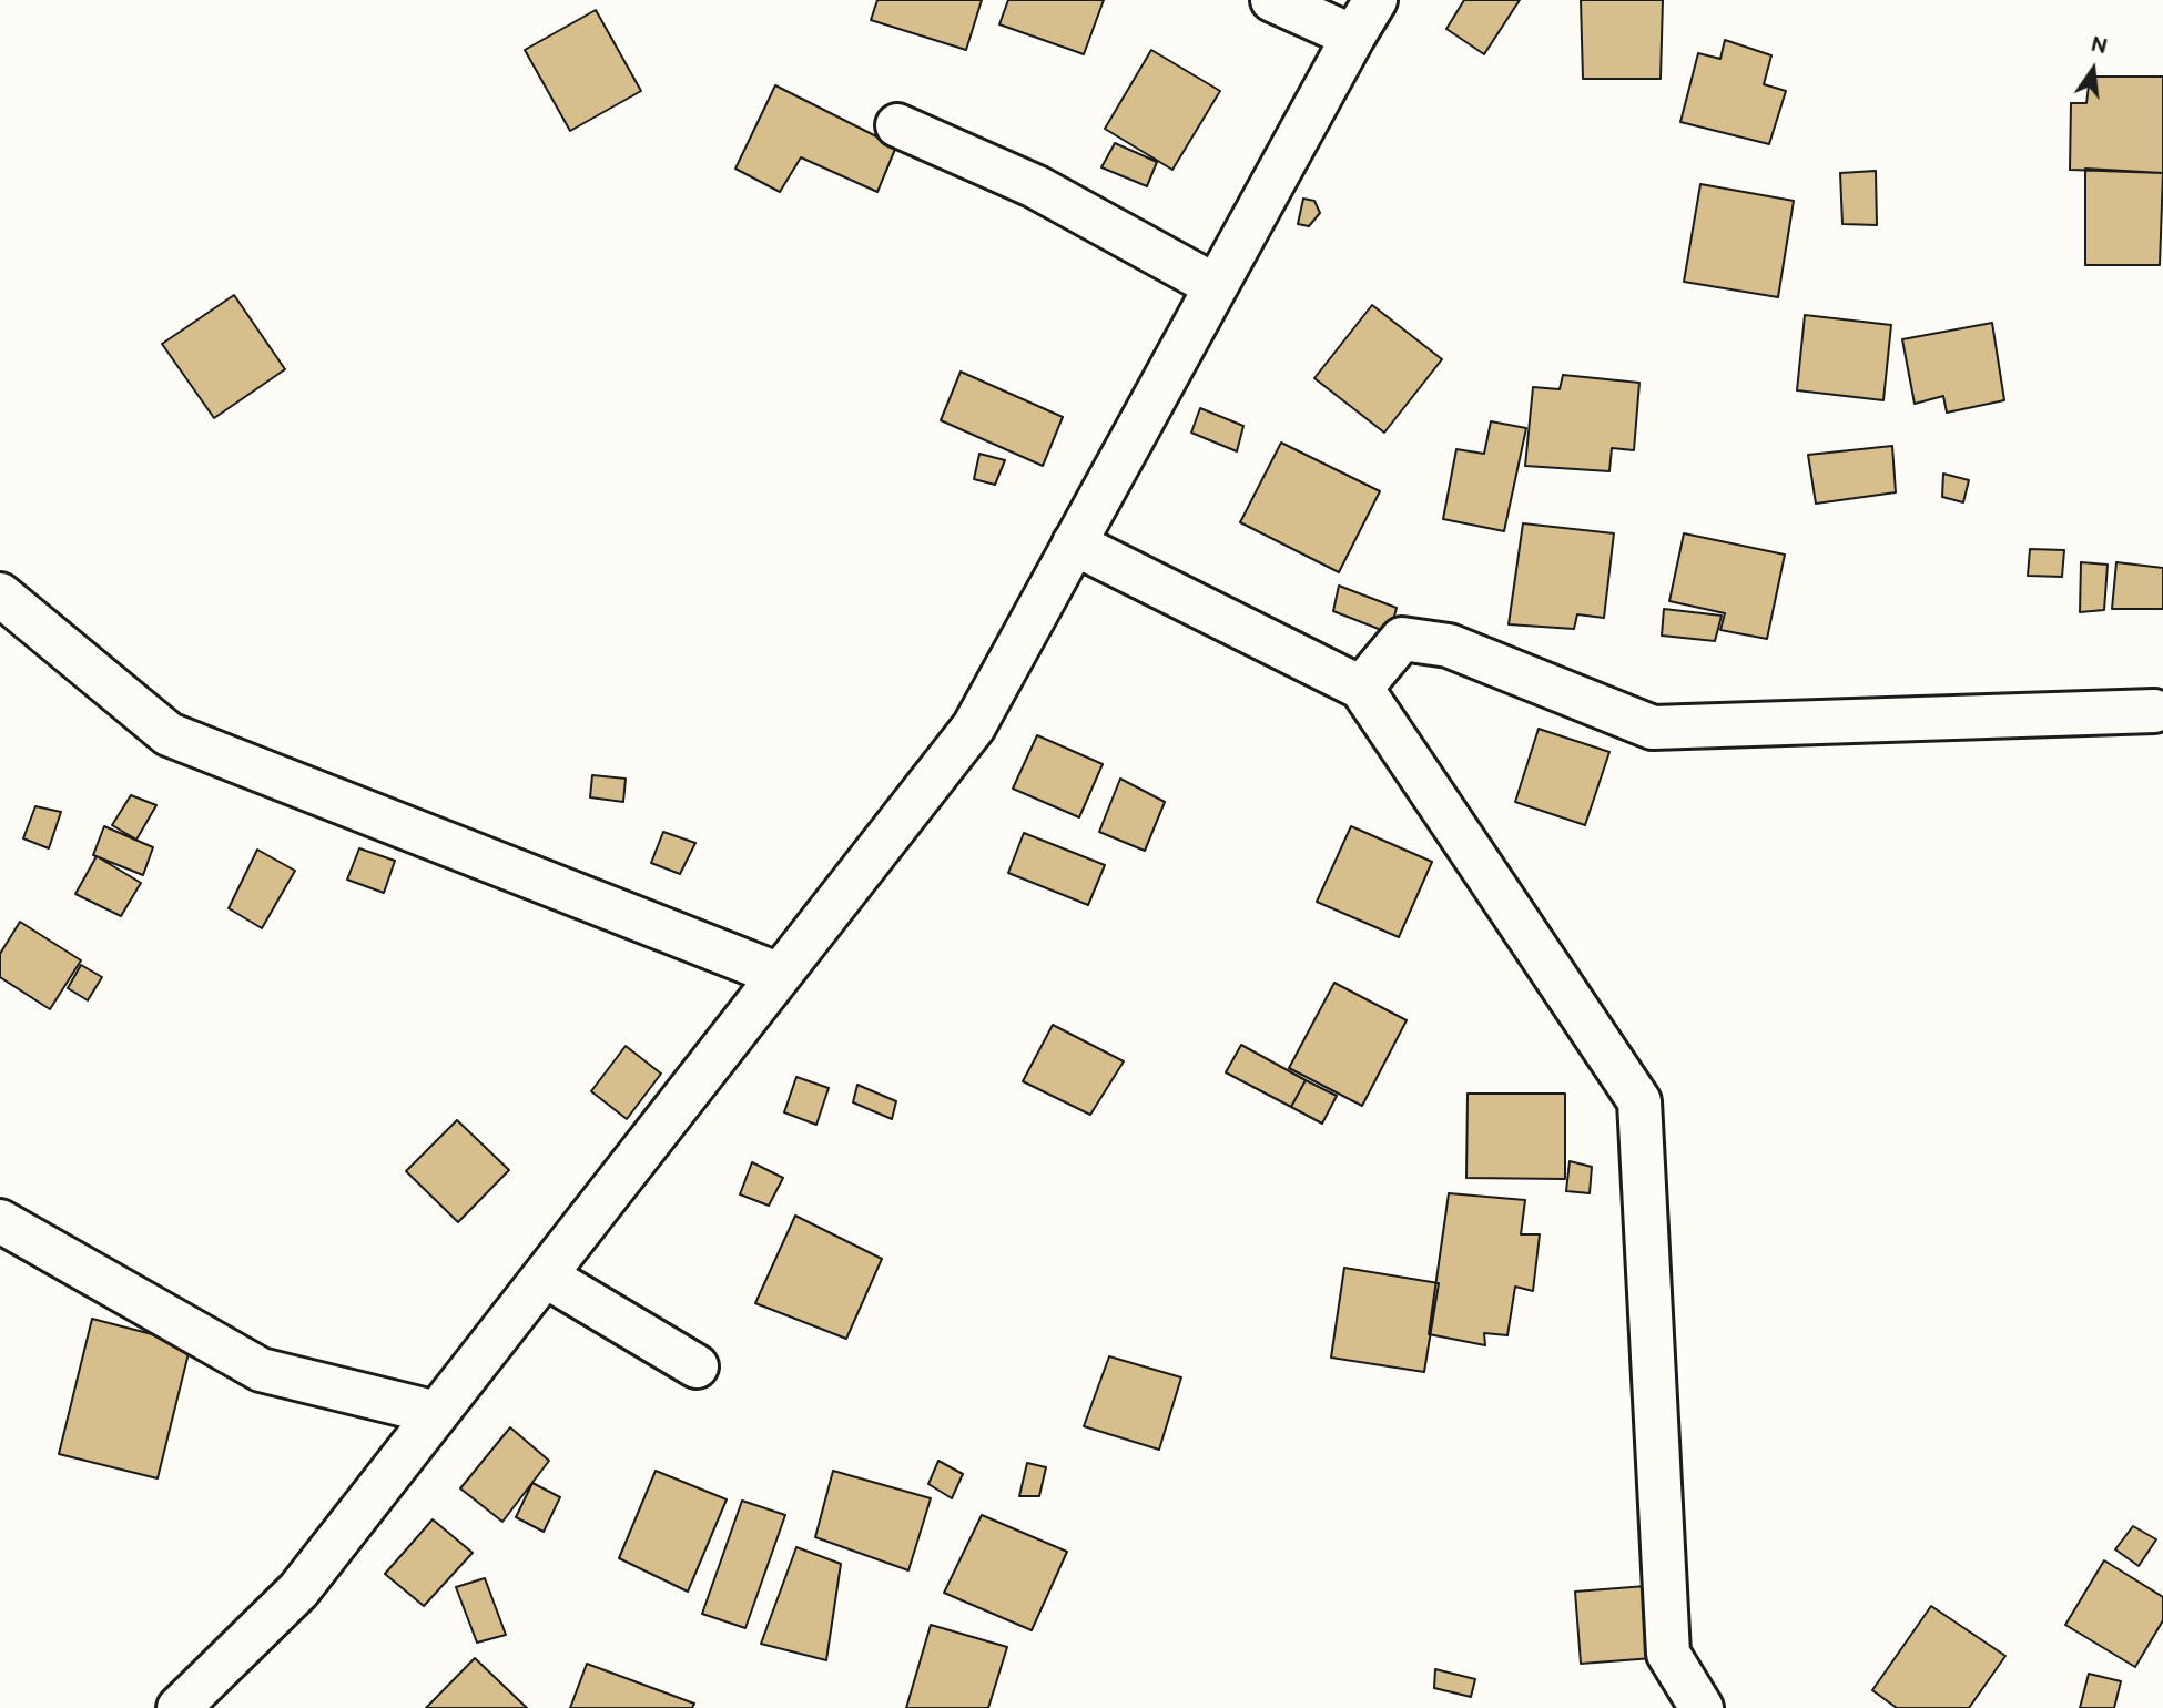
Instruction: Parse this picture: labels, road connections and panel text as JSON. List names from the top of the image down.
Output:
{
  "north": "top"
}
